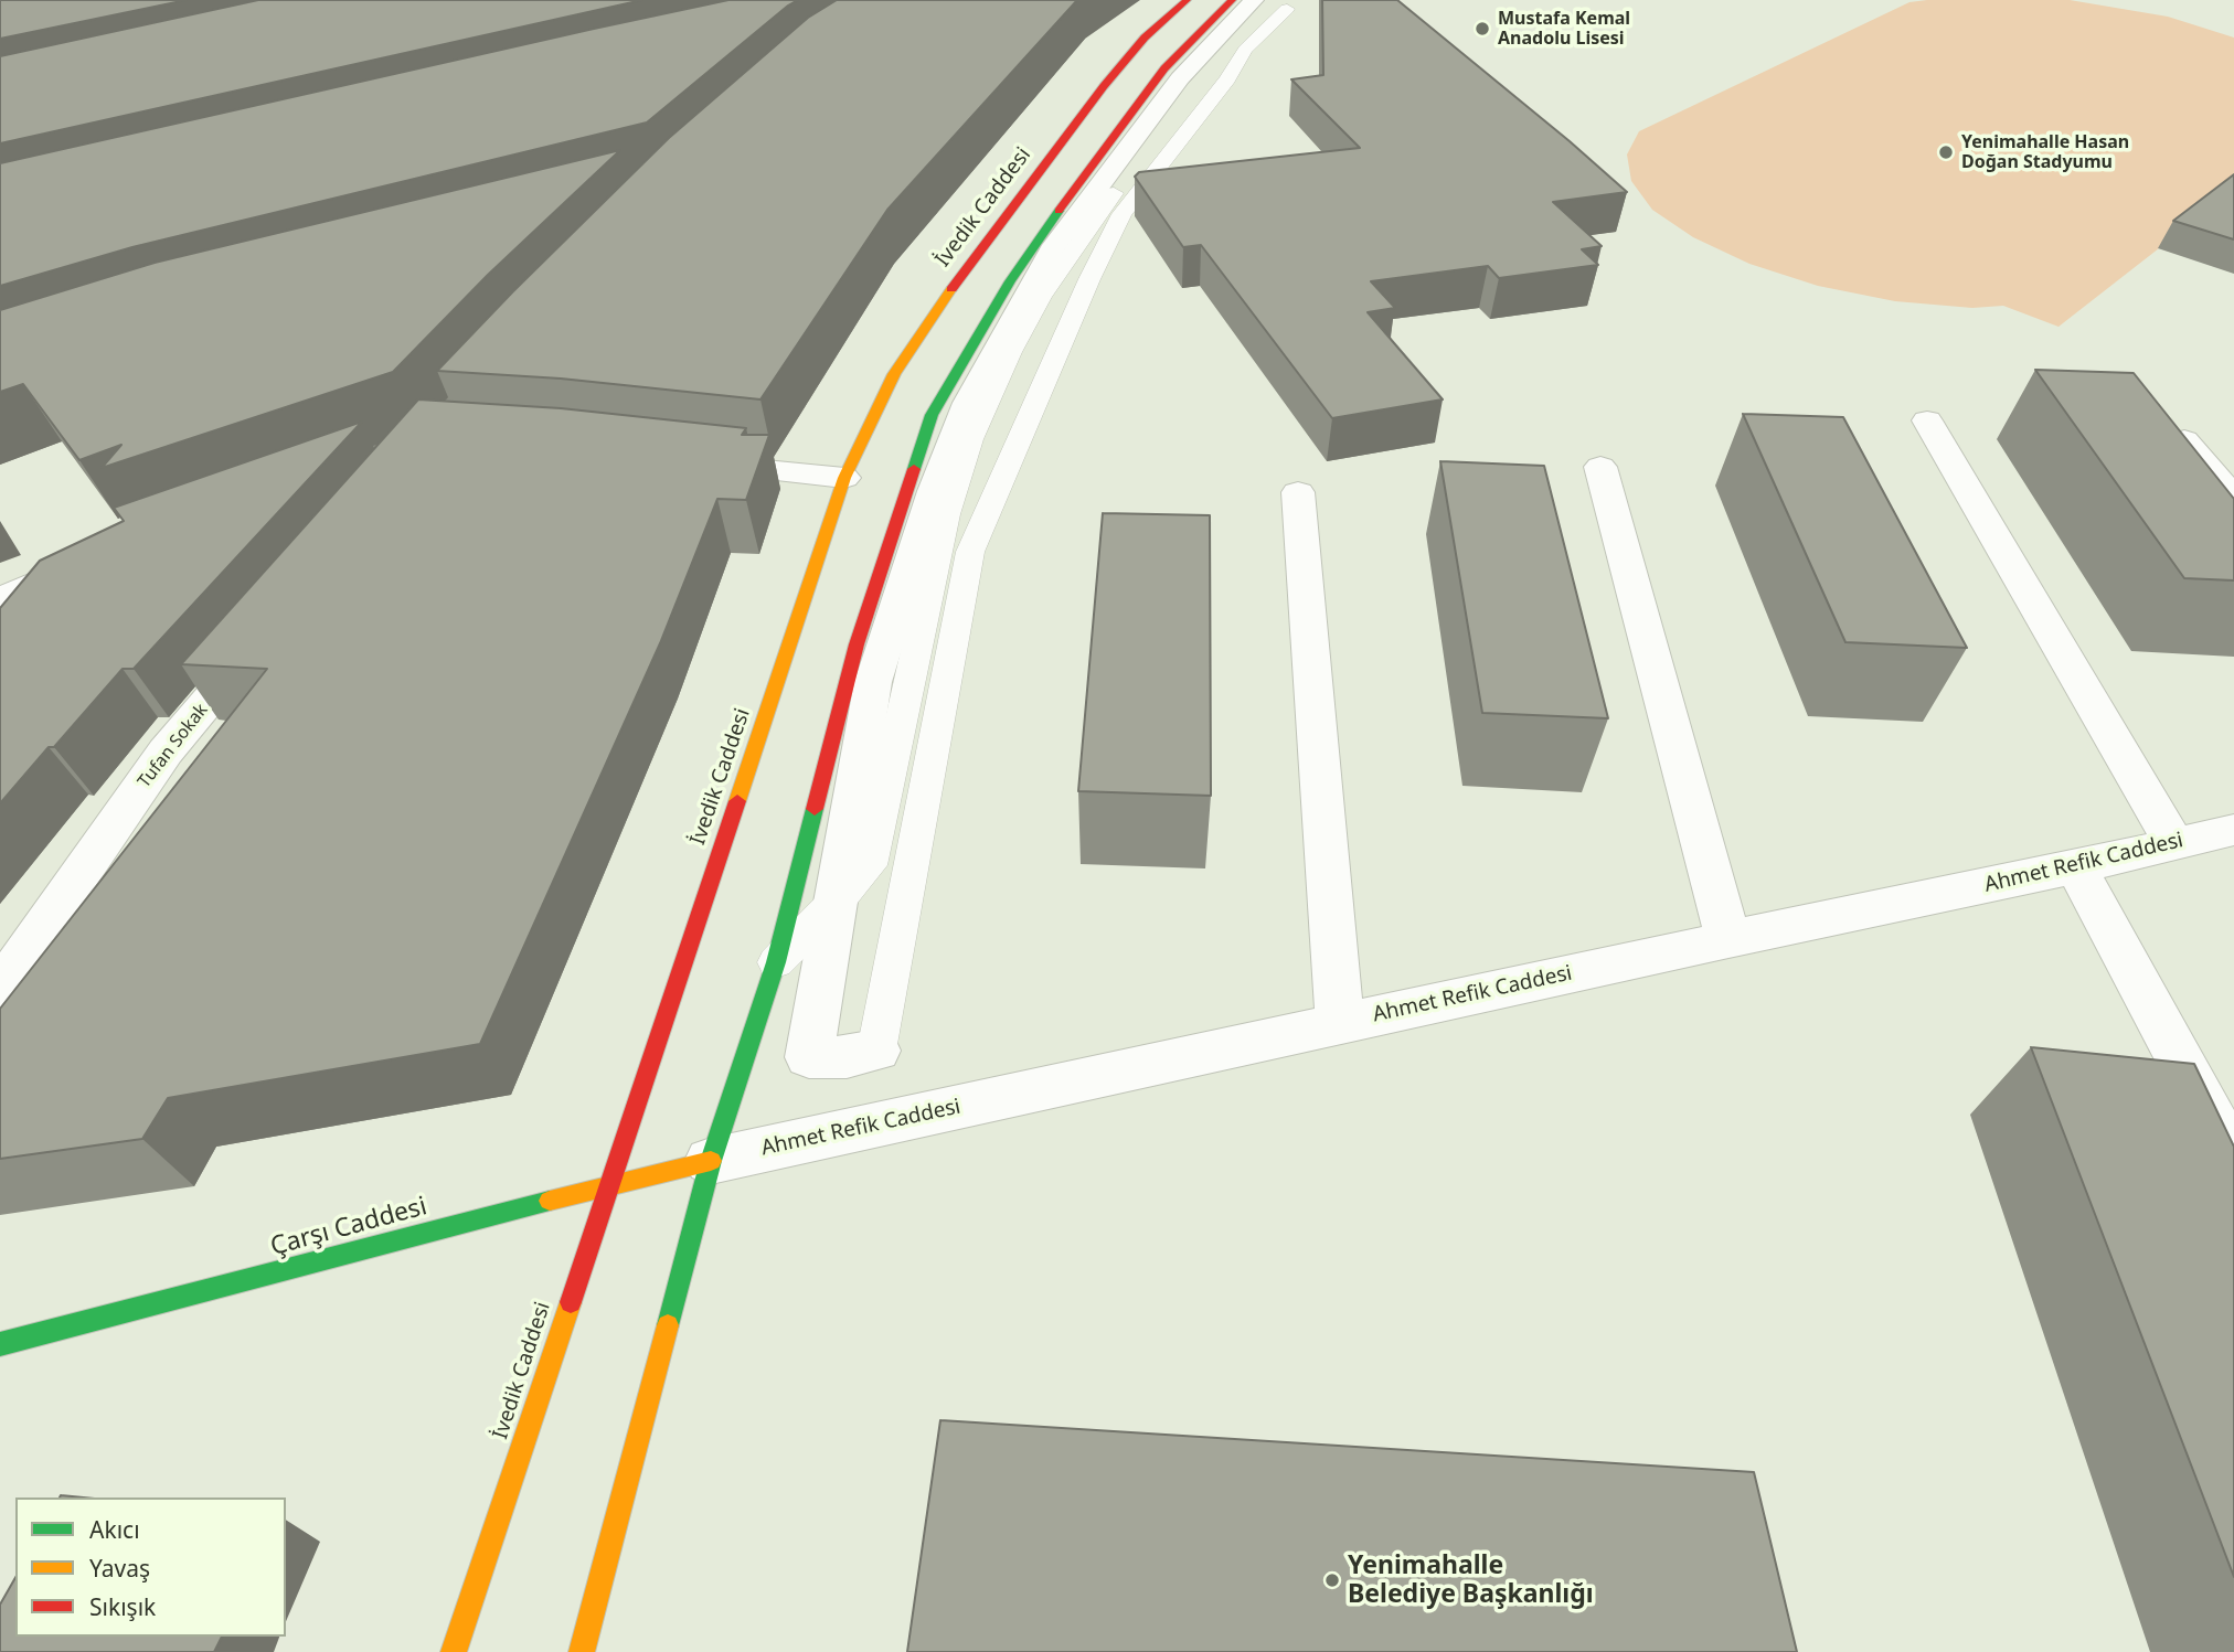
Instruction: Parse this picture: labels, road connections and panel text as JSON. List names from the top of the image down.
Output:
{
  "streets": {
    "main road": ["İvedik Caddesi", "Çarşı Caddesi"],
    "street": ["Tufan Sokak", "Ahmet Refik Caddesi"]
  },
  "crossings": [
    ["İvedik Caddesi", "Çarşı Caddesi"],
    ["Ahmet Refik Caddesi", "Çarşı Caddesi"]
  ],
  "places": ["Mustafa Kemal Anadolu Lisesi", "Yenimahalle Hasan Doğan Stadyumu", "Yenimahalle Belediye Başkanlığı"],
  "legend": ["Akıcı", "Yavaş", "Sıkışık"]
}
